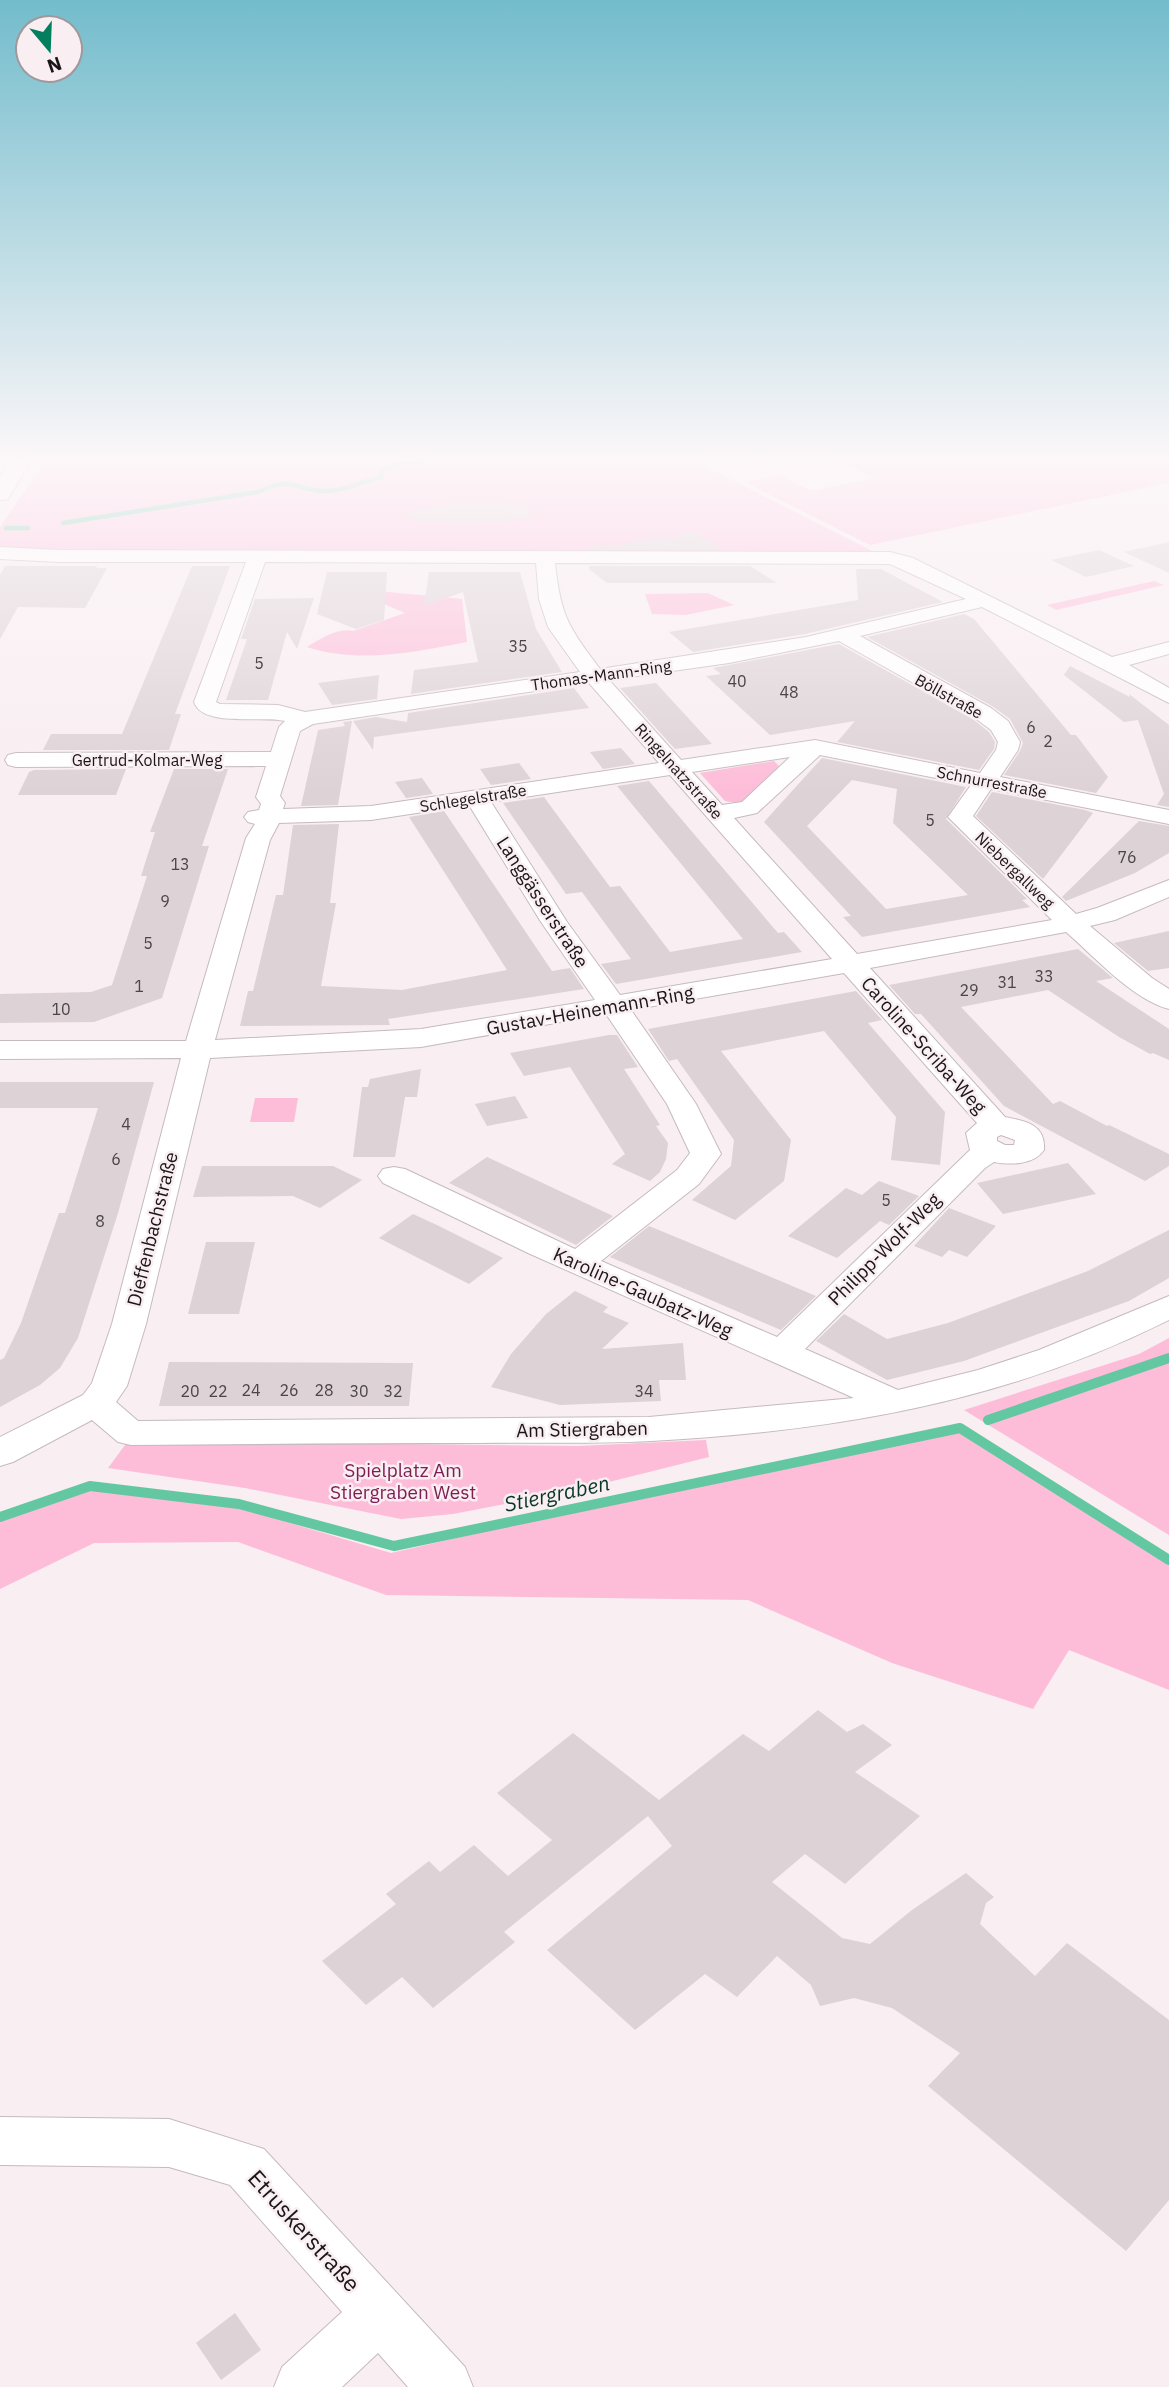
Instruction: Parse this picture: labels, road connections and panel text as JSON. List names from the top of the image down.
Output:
{
  "streets": {
    "street": [
      "Thomas-Mann-Ring",
      "Böllstraße",
      "Gertrud-Kolmar-Weg",
      "Ringelnatzstraße",
      "Schnurrestraße",
      "Schlegelstraße",
      "Niebergallweg",
      "Langgässerstraße",
      "Gustav-Heinemann-Ring",
      "Caroline-Scriba-Weg",
      "Dieffenbachstraße",
      "Philipp-Wolf-Weg",
      "Karoline-Gaubatz-Weg",
      "Am Stiergraben",
      "Etruskerstraße"
    ]
  },
  "crossings": [
    ["Thomas-Mann-Ring", "Böllstraße"],
    ["Thomas-Mann-Ring", "Ringelnatzstraße"],
    ["Böllstraße", "Schnurrestraße"],
    ["Böllstraße", "Niebergallweg"],
    ["Ringelnatzstraße", "Schnurrestraße"],
    ["Ringelnatzstraße", "Schlegelstraße"],
    ["Ringelnatzstraße", "Gustav-Heinemann-Ring"],
    ["Ringelnatzstraße", "Caroline-Scriba-Weg"],
    ["Schnurrestraße", "Schlegelstraße"],
    ["Schnurrestraße", "Niebergallweg"],
    ["Schlegelstraße", "Langgässerstraße"],
    ["Niebergallweg", "Gustav-Heinemann-Ring"],
    ["Langgässerstraße", "Gustav-Heinemann-Ring"],
    ["Langgässerstraße", "Karoline-Gaubatz-Weg"],
    ["Gustav-Heinemann-Ring", "Caroline-Scriba-Weg"],
    ["Gustav-Heinemann-Ring", "Dieffenbachstraße"],
    ["Caroline-Scriba-Weg", "Philipp-Wolf-Weg"],
    ["Dieffenbachstraße", "Am Stiergraben"],
    ["Philipp-Wolf-Weg", "Karoline-Gaubatz-Weg"],
    ["Karoline-Gaubatz-Weg", "Am Stiergraben"]
  ],
  "water": ["Stiergraben"],
  "parks": ["Spielplatz Am Stiergraben West"],
  "house_numbers": [
    "35",
    "5",
    "40",
    "48",
    "6",
    "2",
    "5",
    "76",
    "13",
    "9",
    "5",
    "33",
    "31",
    "1",
    "29",
    "10",
    "4",
    "6",
    "5",
    "8",
    "24",
    "26",
    "28",
    "20",
    "22",
    "30",
    "32",
    "34"
  ],
  "north": "bottom"
}
